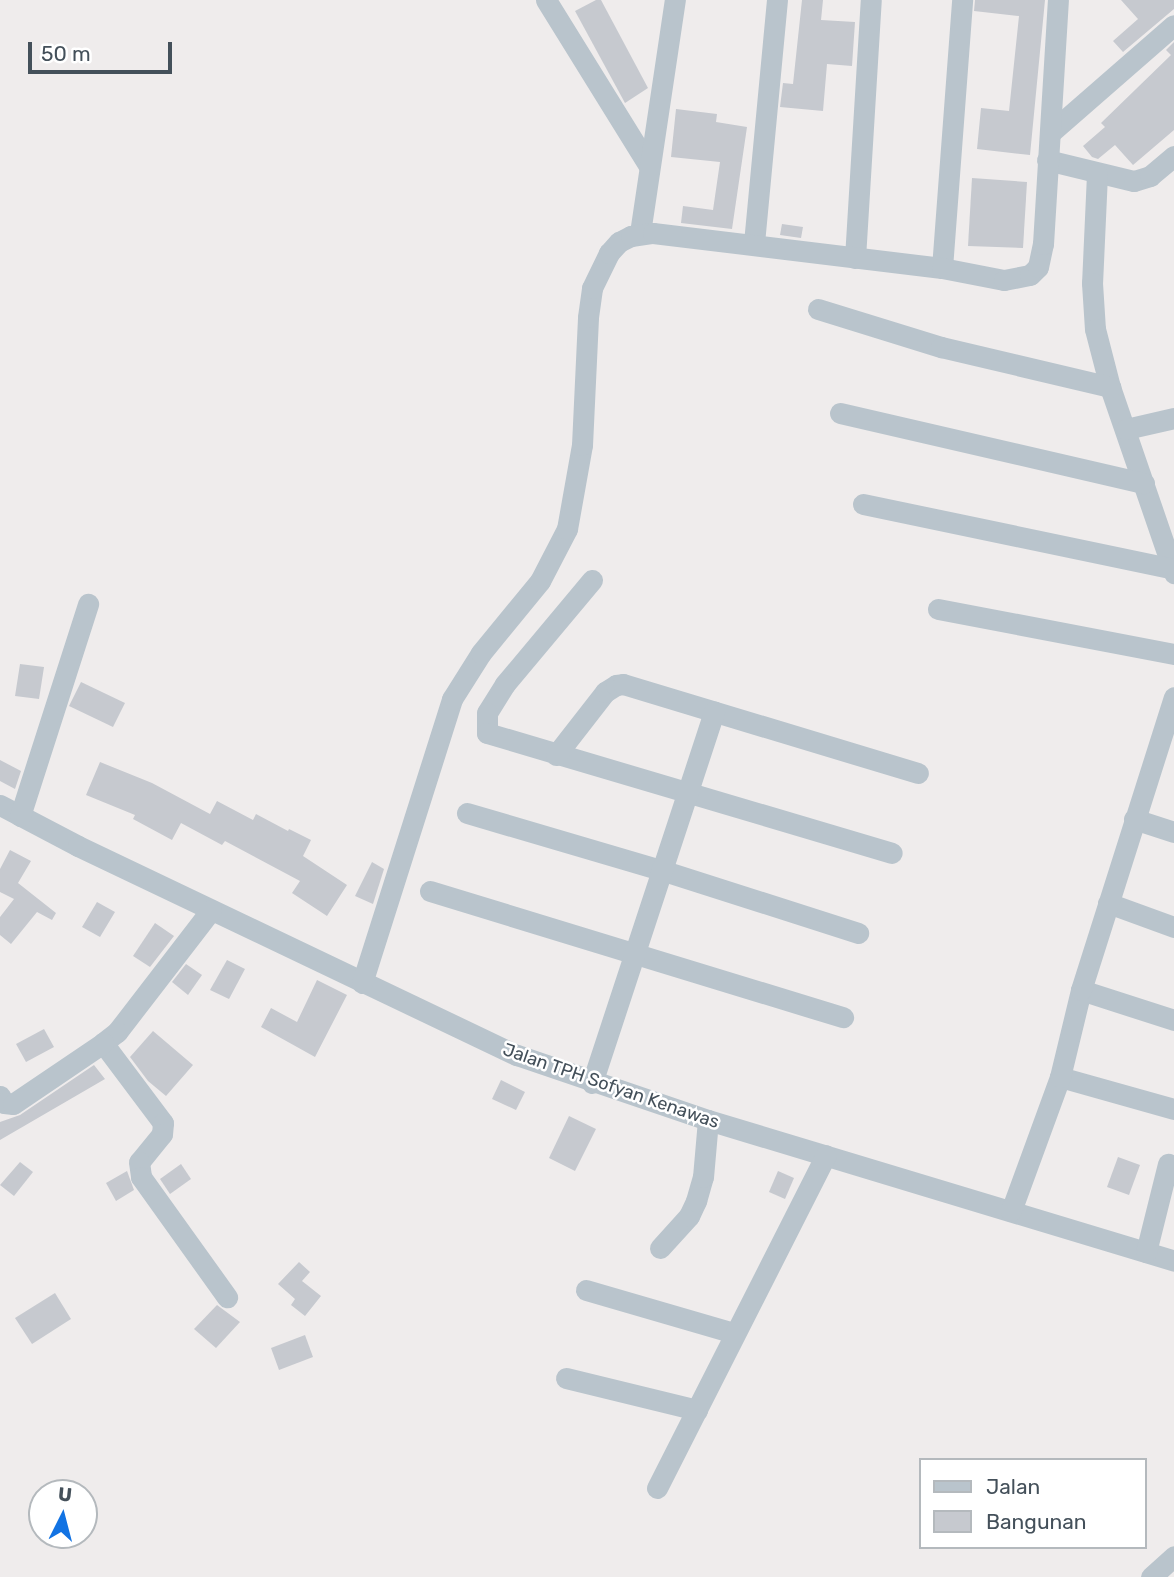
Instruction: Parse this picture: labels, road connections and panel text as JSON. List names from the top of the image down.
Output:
{
  "streets": {
    "street": ["Jalan TPH Sofyan Kenawas"]
  },
  "legend": ["Jalan", "Bangunan"],
  "scale_bar": "50 m",
  "north": "top"
}
